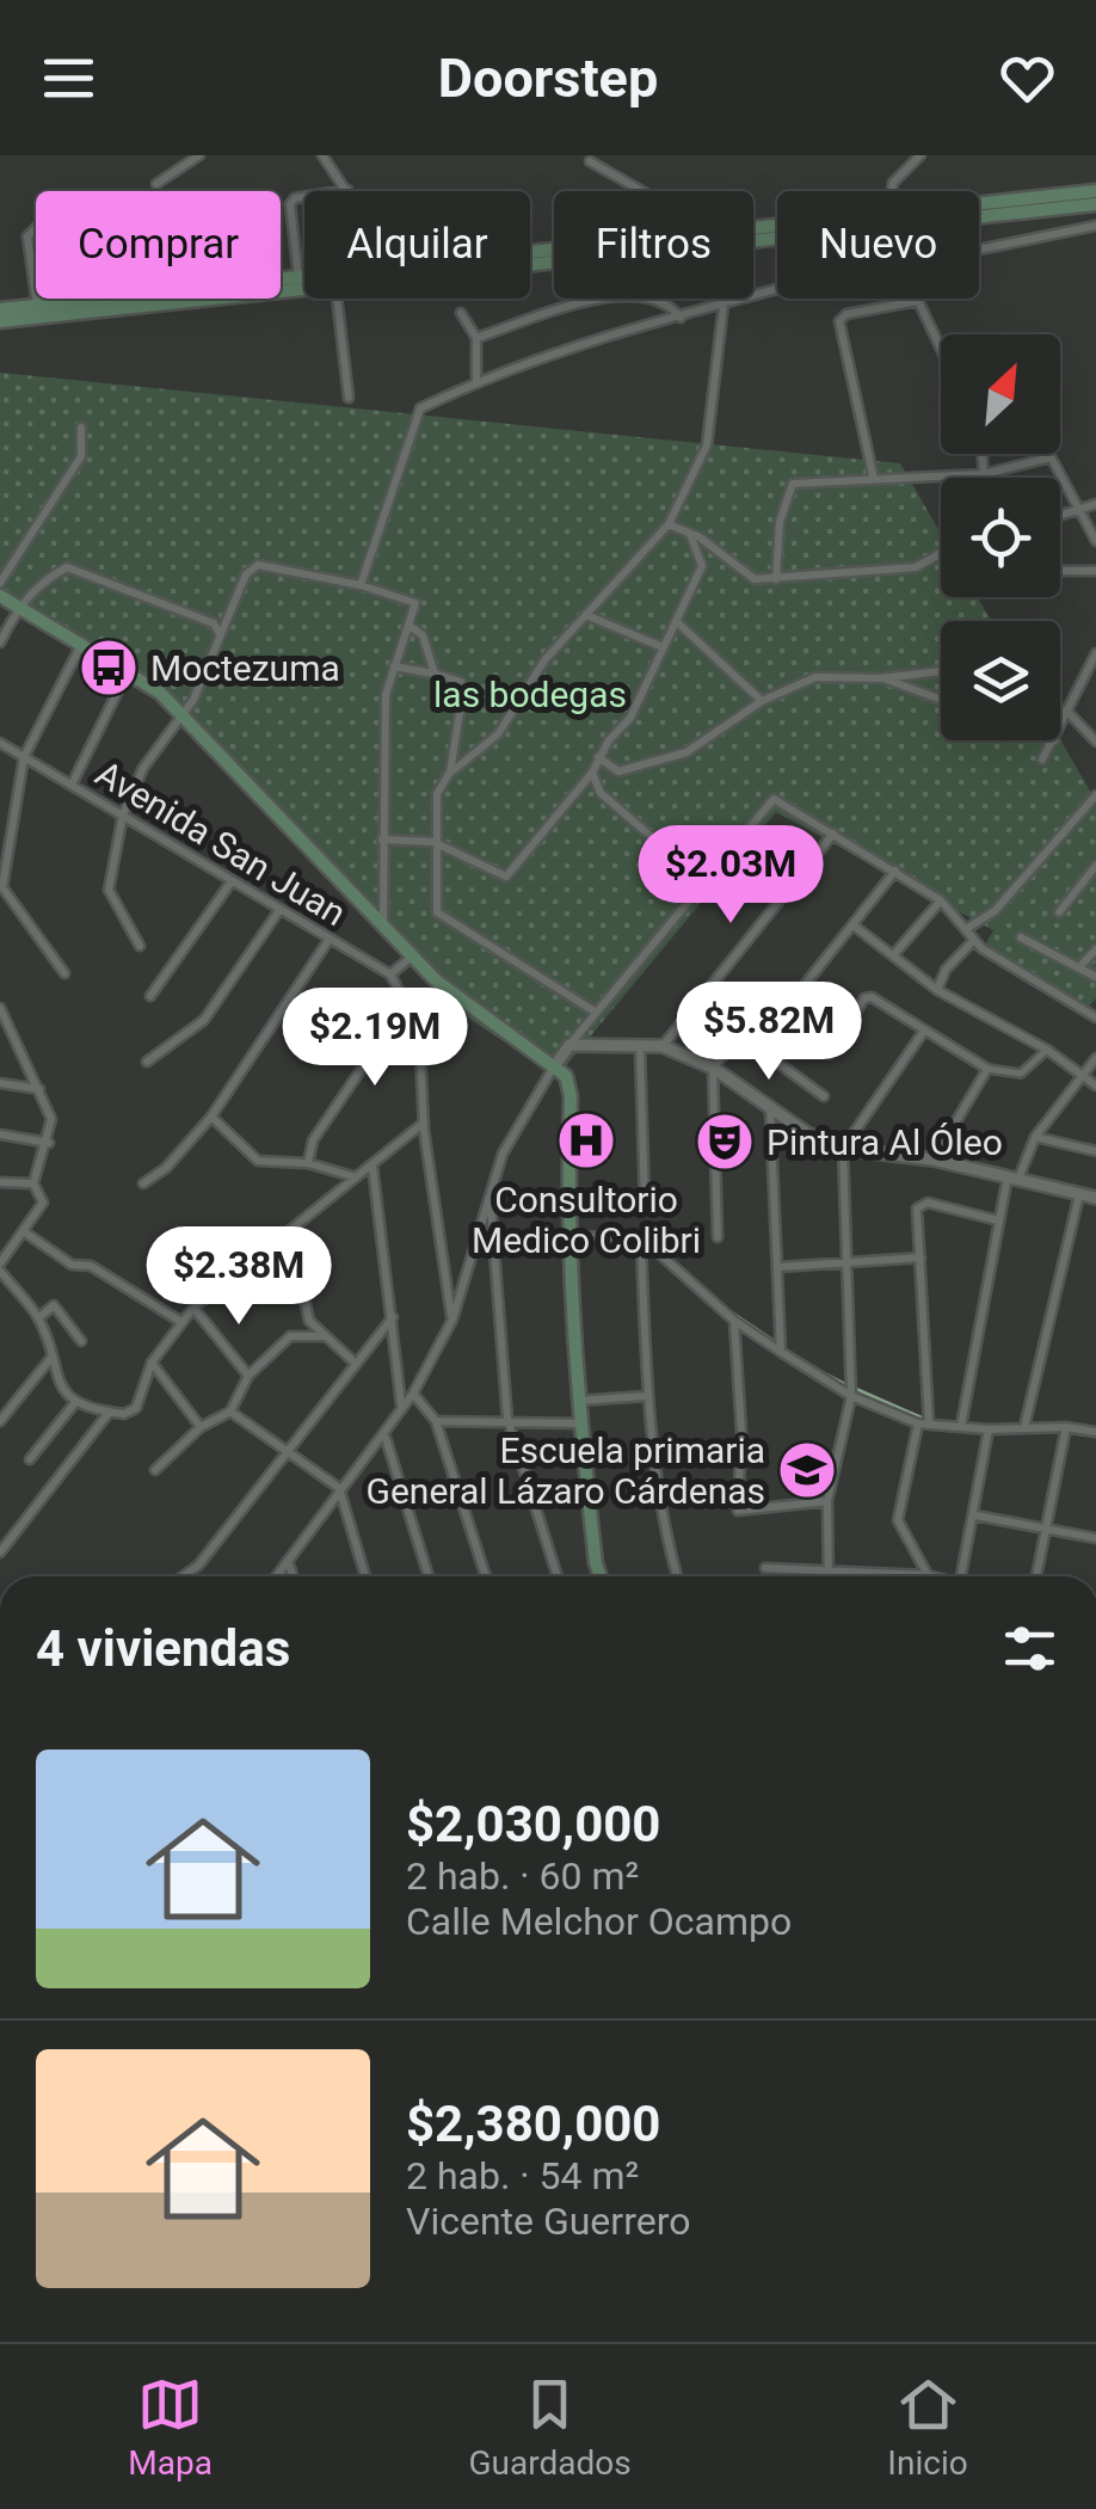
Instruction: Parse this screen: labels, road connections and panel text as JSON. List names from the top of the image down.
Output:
{
  "streets": {
    "street": ["Avenida San Juan"]
  },
  "parks": ["las bodegas"],
  "places": {
    "bus stop": ["Moctezuma"],
    "hospital": ["Consultorio Medico Colibri"],
    "theatre": ["Pintura Al Óleo"],
    "school or university": ["Escuela primaria General Lázaro Cárdenas"]
  },
  "north": "top right",
  "page": {
    "header": "Doorstep",
    "chip": [
      "Comprar",
      "Alquilar",
      "Filtros",
      "Nuevo"
    ],
    "price": [
      "$2.03M",
      "$5.82M",
      "$2.19M",
      "$2.38M"
    ],
    "heading": "4 viviendas",
    "list": [
      {
        "name": "$2,030,000",
        "note": "2 hab. · 60 m² · Calle Melchor Ocampo"
      },
      {
        "name": "$2,380,000",
        "note": "2 hab. · 54 m² · Vicente Guerrero"
      }
    ],
    "tabs": ["Mapa", "Guardados", "Inicio"]
  }
}
